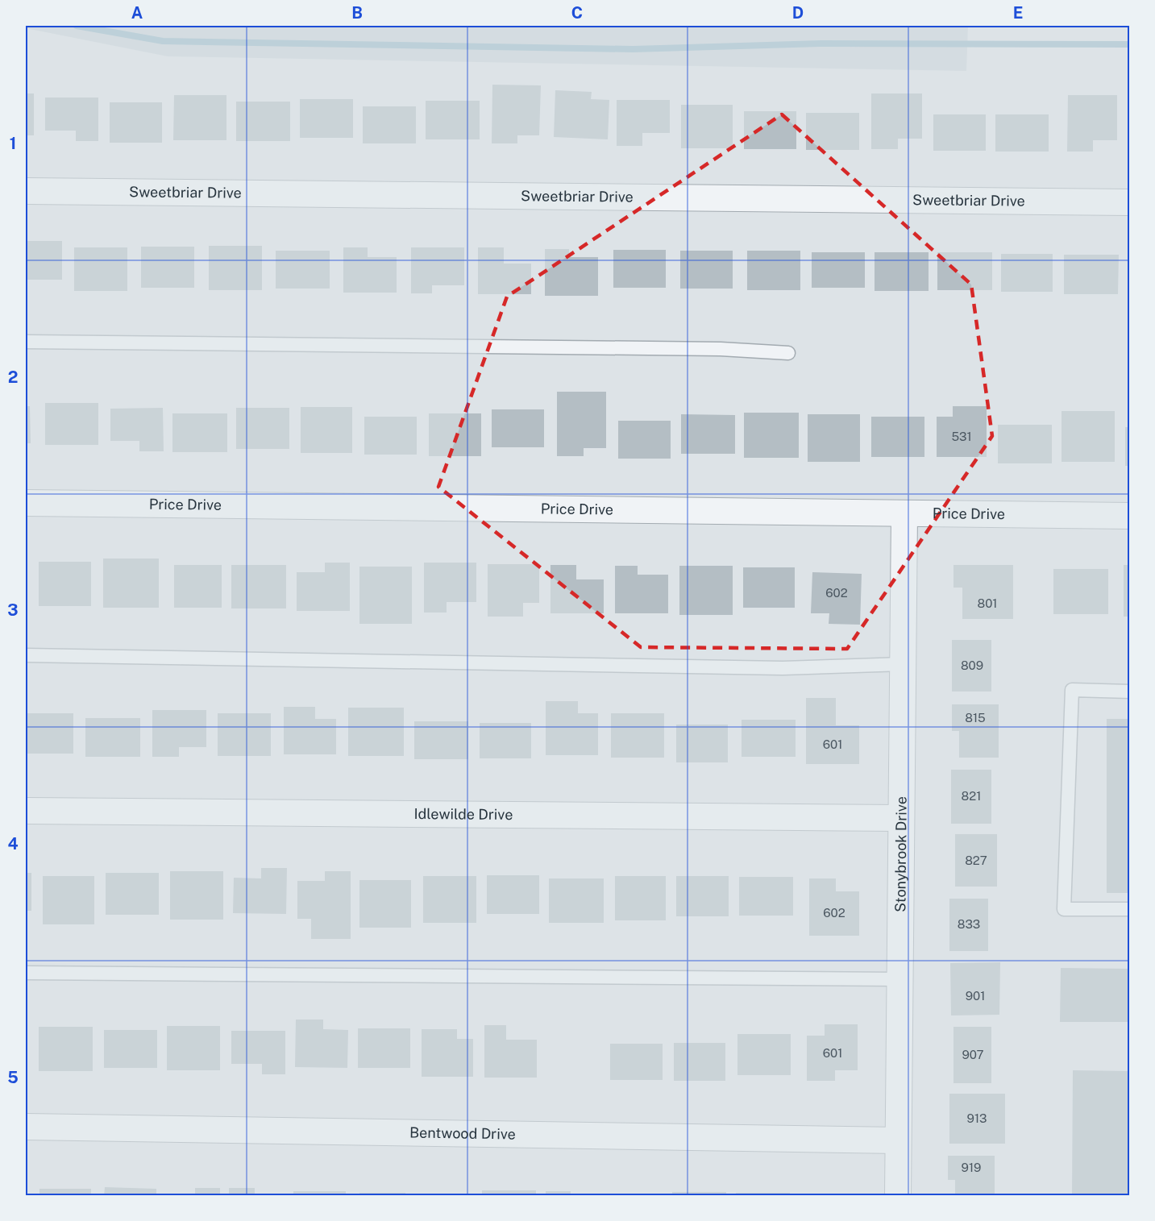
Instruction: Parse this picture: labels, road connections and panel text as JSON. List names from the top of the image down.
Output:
{
  "streets": {
    "street": [
      "Sweetbriar Drive",
      "Price Drive",
      "Idlewilde Drive",
      "Stonybrook Drive",
      "Bentwood Drive"
    ]
  },
  "crossings": [
    ["Price Drive", "Stonybrook Drive"],
    ["Idlewilde Drive", "Stonybrook Drive"],
    ["Stonybrook Drive", "Bentwood Drive"]
  ],
  "house_numbers": [
    "531",
    "602",
    "801",
    "809",
    "815",
    "601",
    "821",
    "827",
    "602",
    "833",
    "901",
    "601",
    "907",
    "913",
    "919"
  ],
  "grid": {
    "columns": [
      "A",
      "B",
      "C",
      "D",
      "E"
    ],
    "rows": [
      "1",
      "2",
      "3",
      "4",
      "5"
    ]
  }
}
